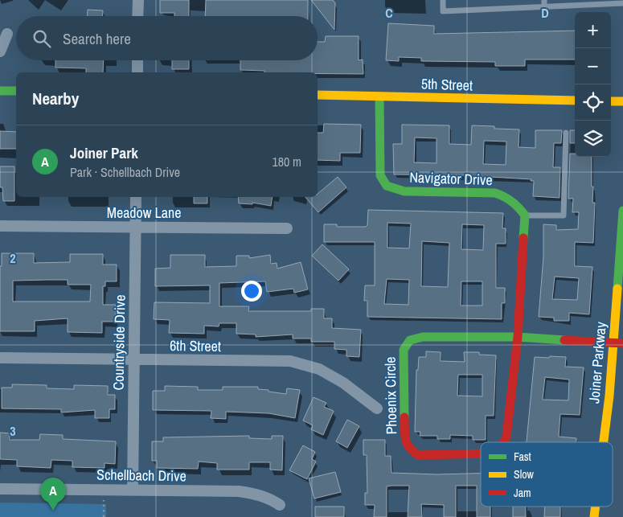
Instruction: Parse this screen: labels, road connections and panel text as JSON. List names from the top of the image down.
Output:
{
  "streets": {
    "street": [
      "5th Street",
      "Navigator Drive",
      "Meadow Lane",
      "Countryside Drive",
      "6th Street",
      "Joiner Parkway",
      "Phoenix Circle",
      "Schellbach Drive"
    ]
  },
  "crossings": [
    ["5th Street", "Navigator Drive"],
    ["Meadow Lane", "Countryside Drive"],
    ["Countryside Drive", "6th Street"],
    ["Countryside Drive", "Schellbach Drive"]
  ],
  "legend": ["Fast", "Slow", "Jam"],
  "page": {
    "map_buttons": ["+", "−"],
    "search": "Search here",
    "heading": "Nearby",
    "list": [
      {
        "mark": "A",
        "name": "Joiner Park",
        "note": "Park · Schellbach Drive",
        "value": "180 m"
      }
    ],
    "pins": "A"
  },
  "grid": {
    "columns": ["C", "D"],
    "rows": ["2", "3"]
  }
}
